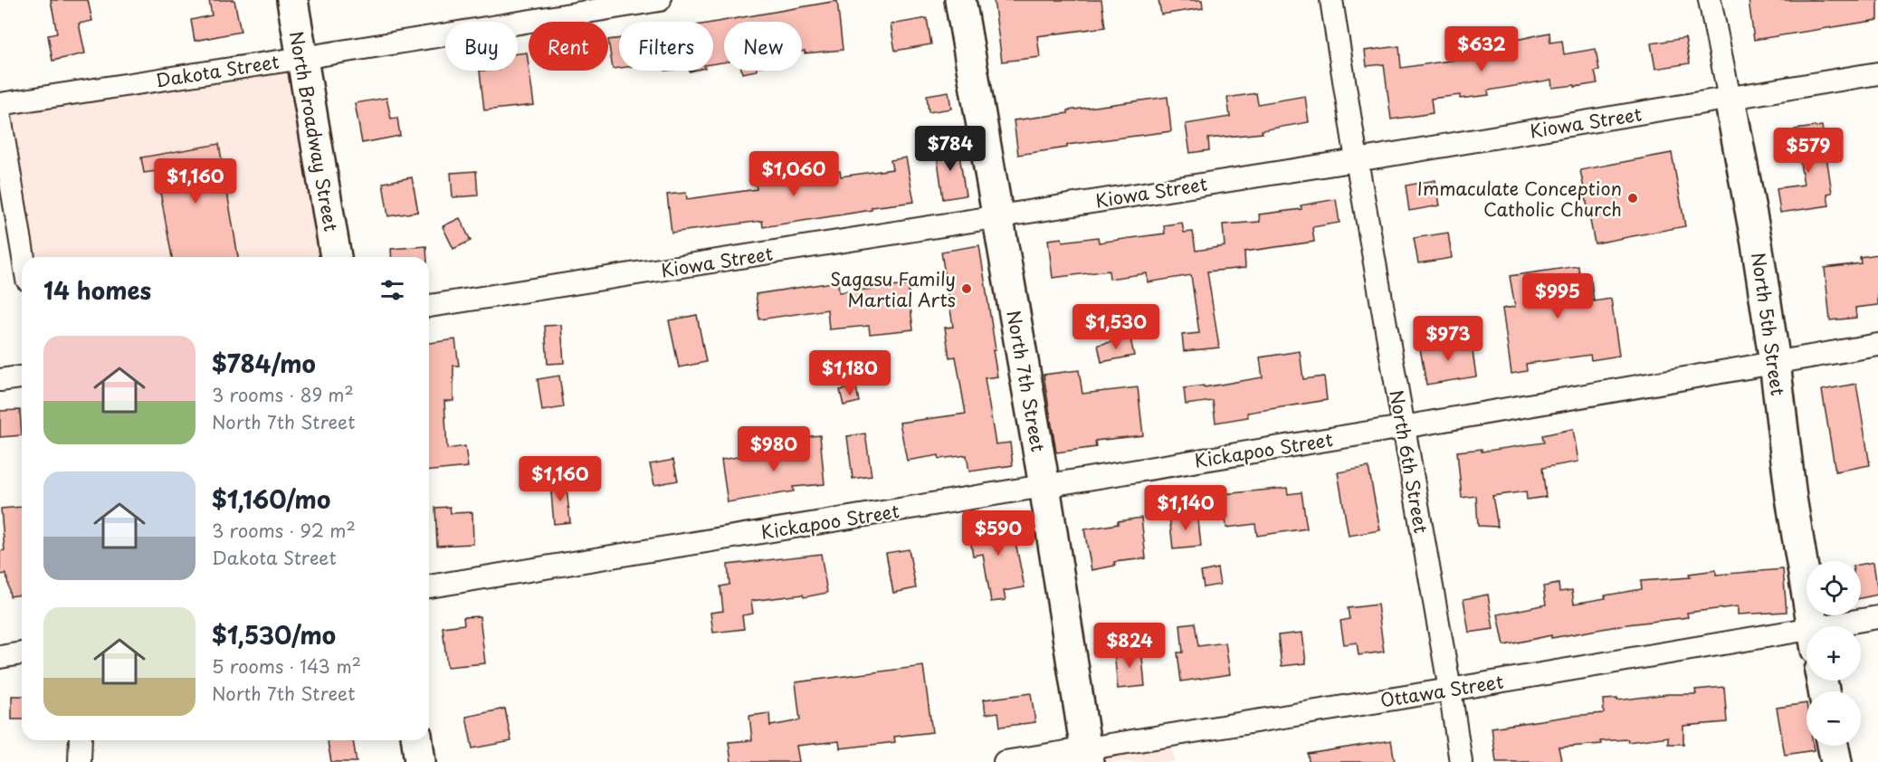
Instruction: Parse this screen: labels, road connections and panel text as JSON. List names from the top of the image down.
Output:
{
  "streets": {
    "street": [
      "Dakota Street",
      "Kiowa Street",
      "North Broadway Street",
      "North 5th Street",
      "North 7th Street",
      "Kickapoo Street",
      "North 6th Street",
      "Ottawa Street"
    ]
  },
  "crossings": [
    ["Dakota Street", "North Broadway Street"],
    ["Kiowa Street", "North 5th Street"],
    ["Kiowa Street", "North 7th Street"],
    ["Kiowa Street", "North 6th Street"],
    ["North 5th Street", "Kickapoo Street"],
    ["North 7th Street", "Kickapoo Street"],
    ["North 7th Street", "Ottawa Street"],
    ["Kickapoo Street", "North 6th Street"],
    ["North 6th Street", "Ottawa Street"]
  ],
  "places": ["Immaculate Conception Catholic Church", "Sagasu Family Martial Arts"],
  "page": {
    "chip": [
      "Buy",
      "Rent",
      "Filters",
      "New"
    ],
    "price": [
      "$632",
      "$784",
      "$579",
      "$1,060",
      "$1,160",
      "$995",
      "$1,530",
      "$973",
      "$1,180",
      "$980",
      "$1,160",
      "$1,140",
      "$590",
      "$824"
    ],
    "heading": "14 homes",
    "list": [
      {
        "name": "$784/mo",
        "note": "3 rooms · 89 m² · North 7th Street"
      },
      {
        "name": "$1,160/mo",
        "note": "3 rooms · 92 m² · Dakota Street"
      },
      {
        "name": "$1,530/mo",
        "note": "5 rooms · 143 m² · North 7th Street"
      }
    ],
    "map_buttons": ["+", "−"]
  }
}
